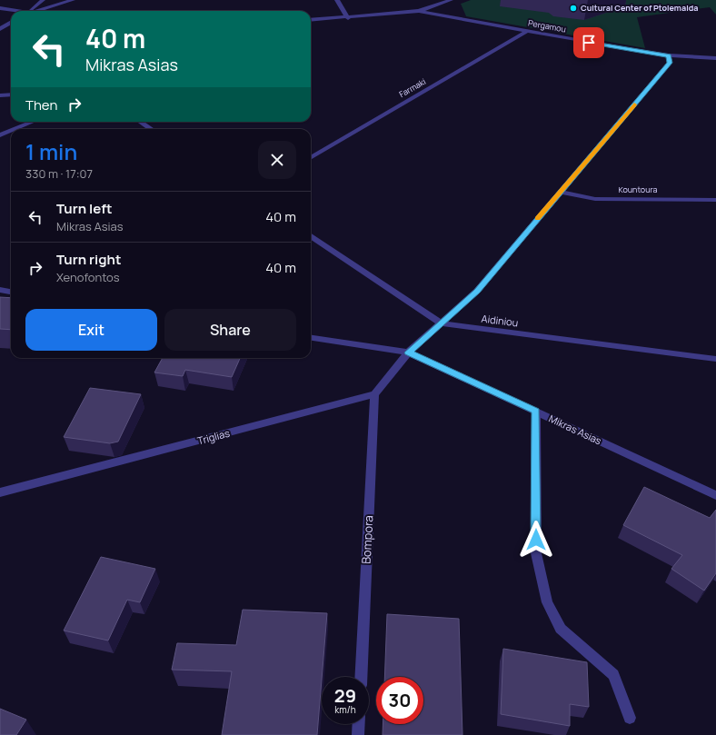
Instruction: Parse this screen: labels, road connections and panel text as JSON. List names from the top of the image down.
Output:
{
  "streets": {
    "street": [
      "Pergamou",
      "Farmaki",
      "Kountoura",
      "Aidiniou",
      "Mikras Asias",
      "Triglias",
      "Bompora"
    ]
  },
  "crossings": [
    ["Pergamou", "Farmaki"],
    ["Triglias", "Bompora"]
  ],
  "places": ["Cultural Center of Ptolemaida"],
  "page": {
    "turn": ["40 m", "Mikras Asias"],
    "then": "Then",
    "heading": ["1 min", "330 m · 17:07"],
    "list": [
      {
        "name": "Turn left",
        "note": "Mikras Asias",
        "value": "40 m"
      },
      {
        "name": "Turn right",
        "note": "Xenofontos",
        "value": "40 m"
      }
    ],
    "buttons": ["Exit", "Share"],
    "speed": "29 km/h",
    "limit": "30"
  }
}
